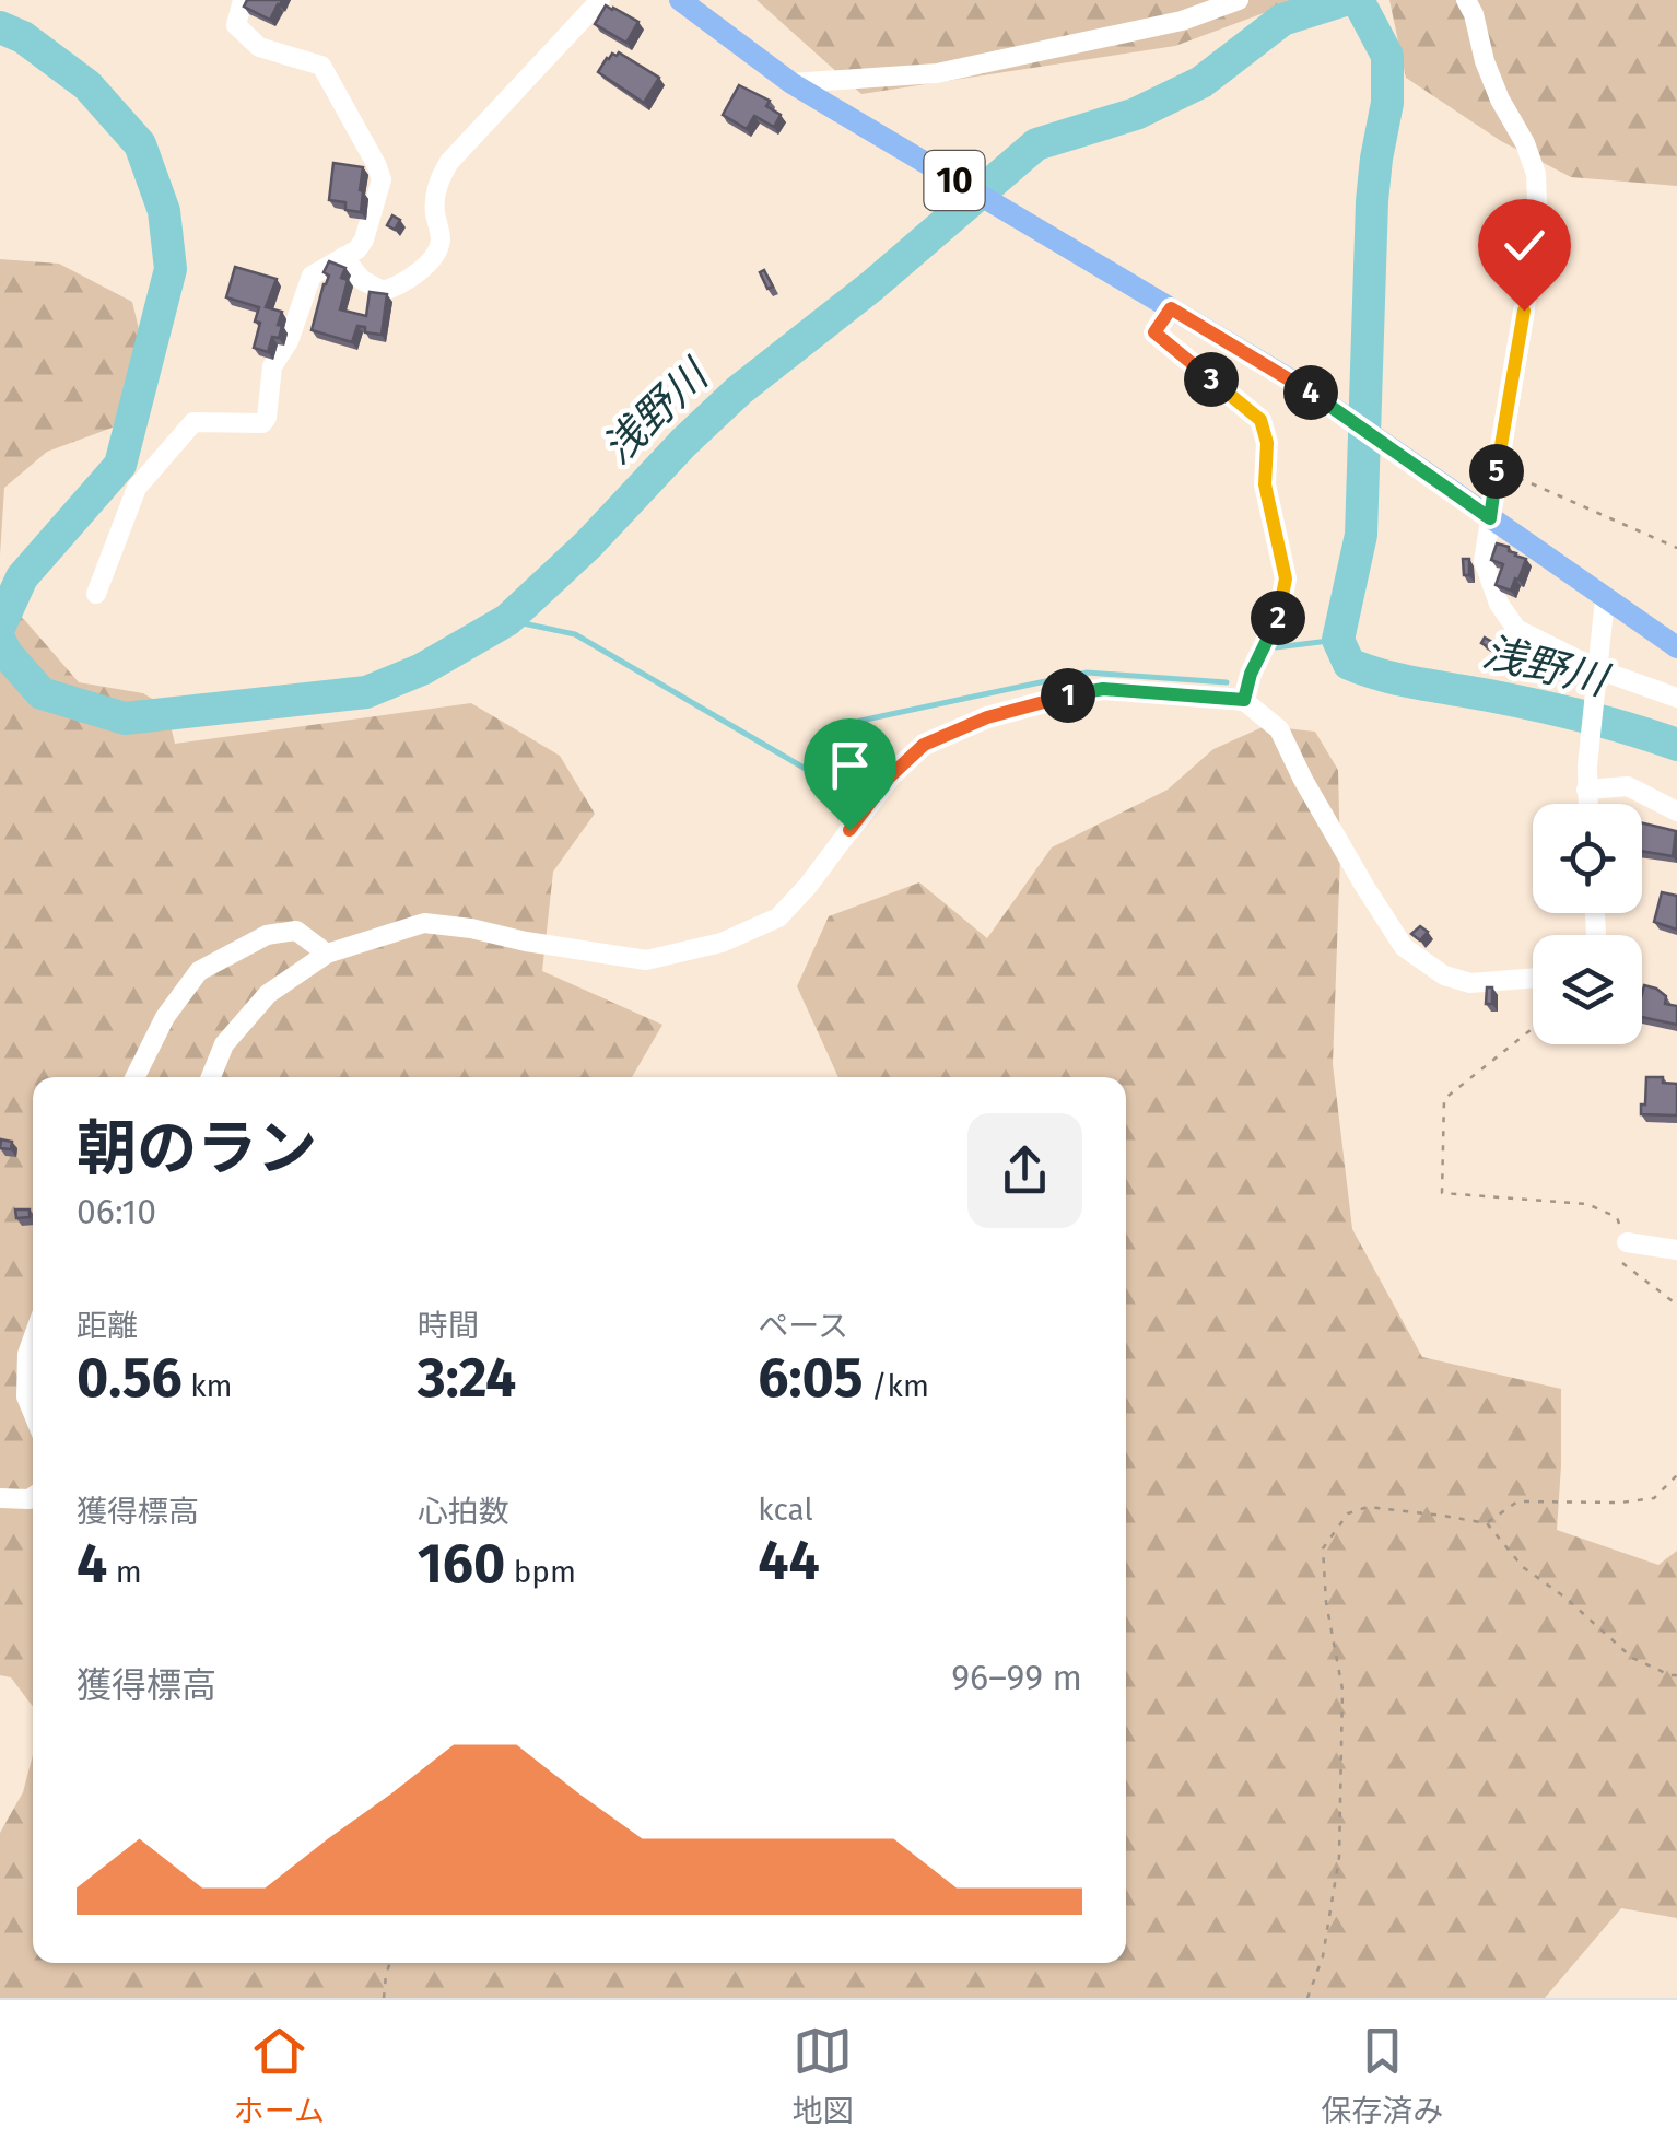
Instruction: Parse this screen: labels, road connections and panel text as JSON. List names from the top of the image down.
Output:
{
  "streets": {
    "main road": ["10"]
  },
  "water": ["浅野川"],
  "page": {
    "pins": [
      "3",
      "4",
      "5",
      "2",
      "1"
    ],
    "heading": ["朝のラン", "06:10"],
    "stats": [
      ["距離", "0.56 km"],
      ["時間", "3:24"],
      ["ペース", "6:05 /km"],
      ["獲得標高", "4 m"],
      ["心拍数", "160 bpm"],
      ["kcal", "44"]
    ],
    "chart": ["獲得標高", "96–99 m"],
    "tabs": ["ホーム", "地図", "保存済み"]
  }
}
